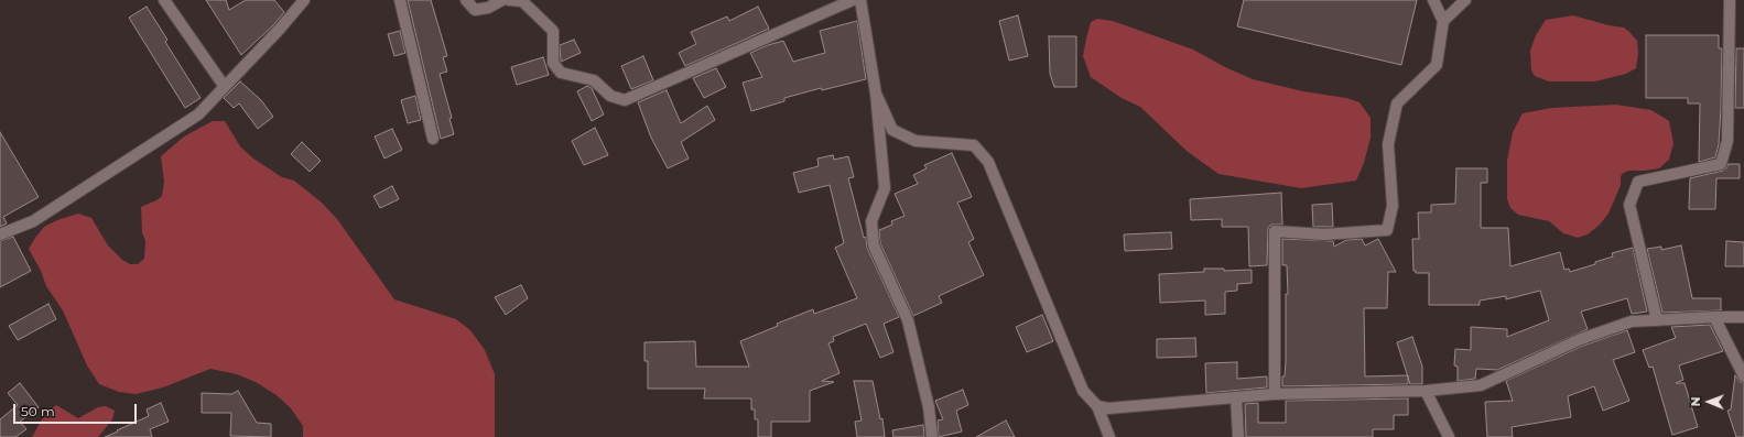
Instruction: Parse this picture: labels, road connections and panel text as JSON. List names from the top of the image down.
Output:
{
  "scale_bar": "50 m",
  "north": "left"
}
